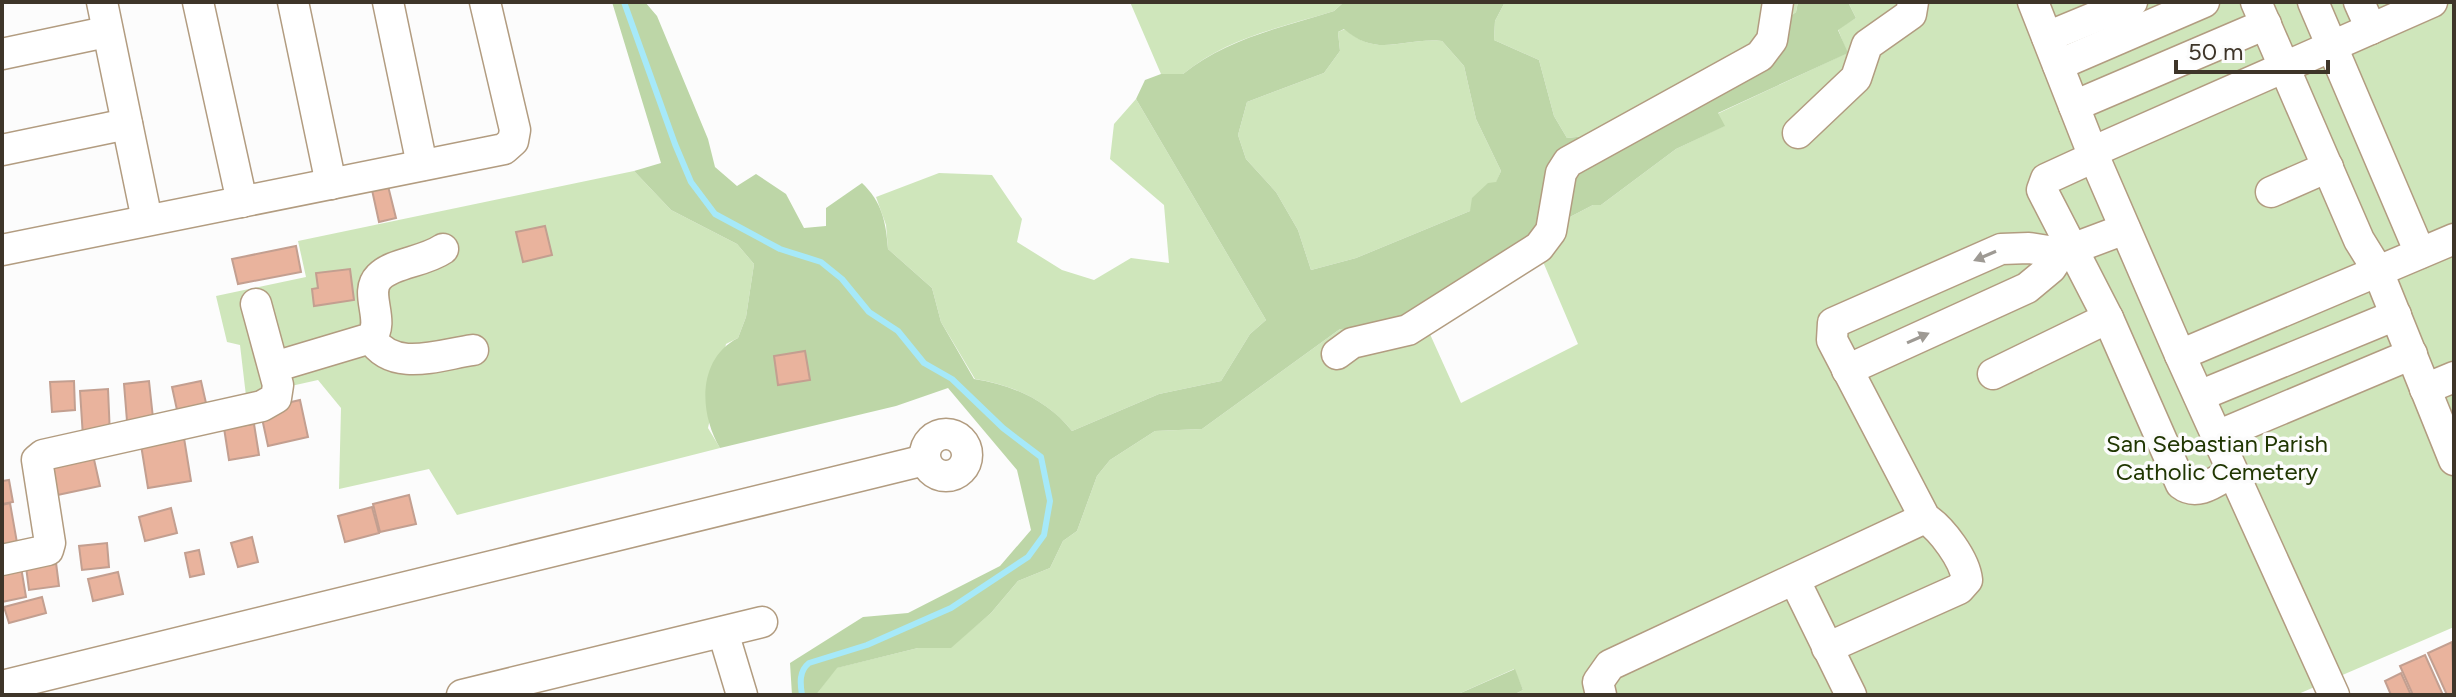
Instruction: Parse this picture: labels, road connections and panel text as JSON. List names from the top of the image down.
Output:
{
  "parks": ["San Sebastian Parish Catholic Cemetery"],
  "scale_bar": "50 m"
}
